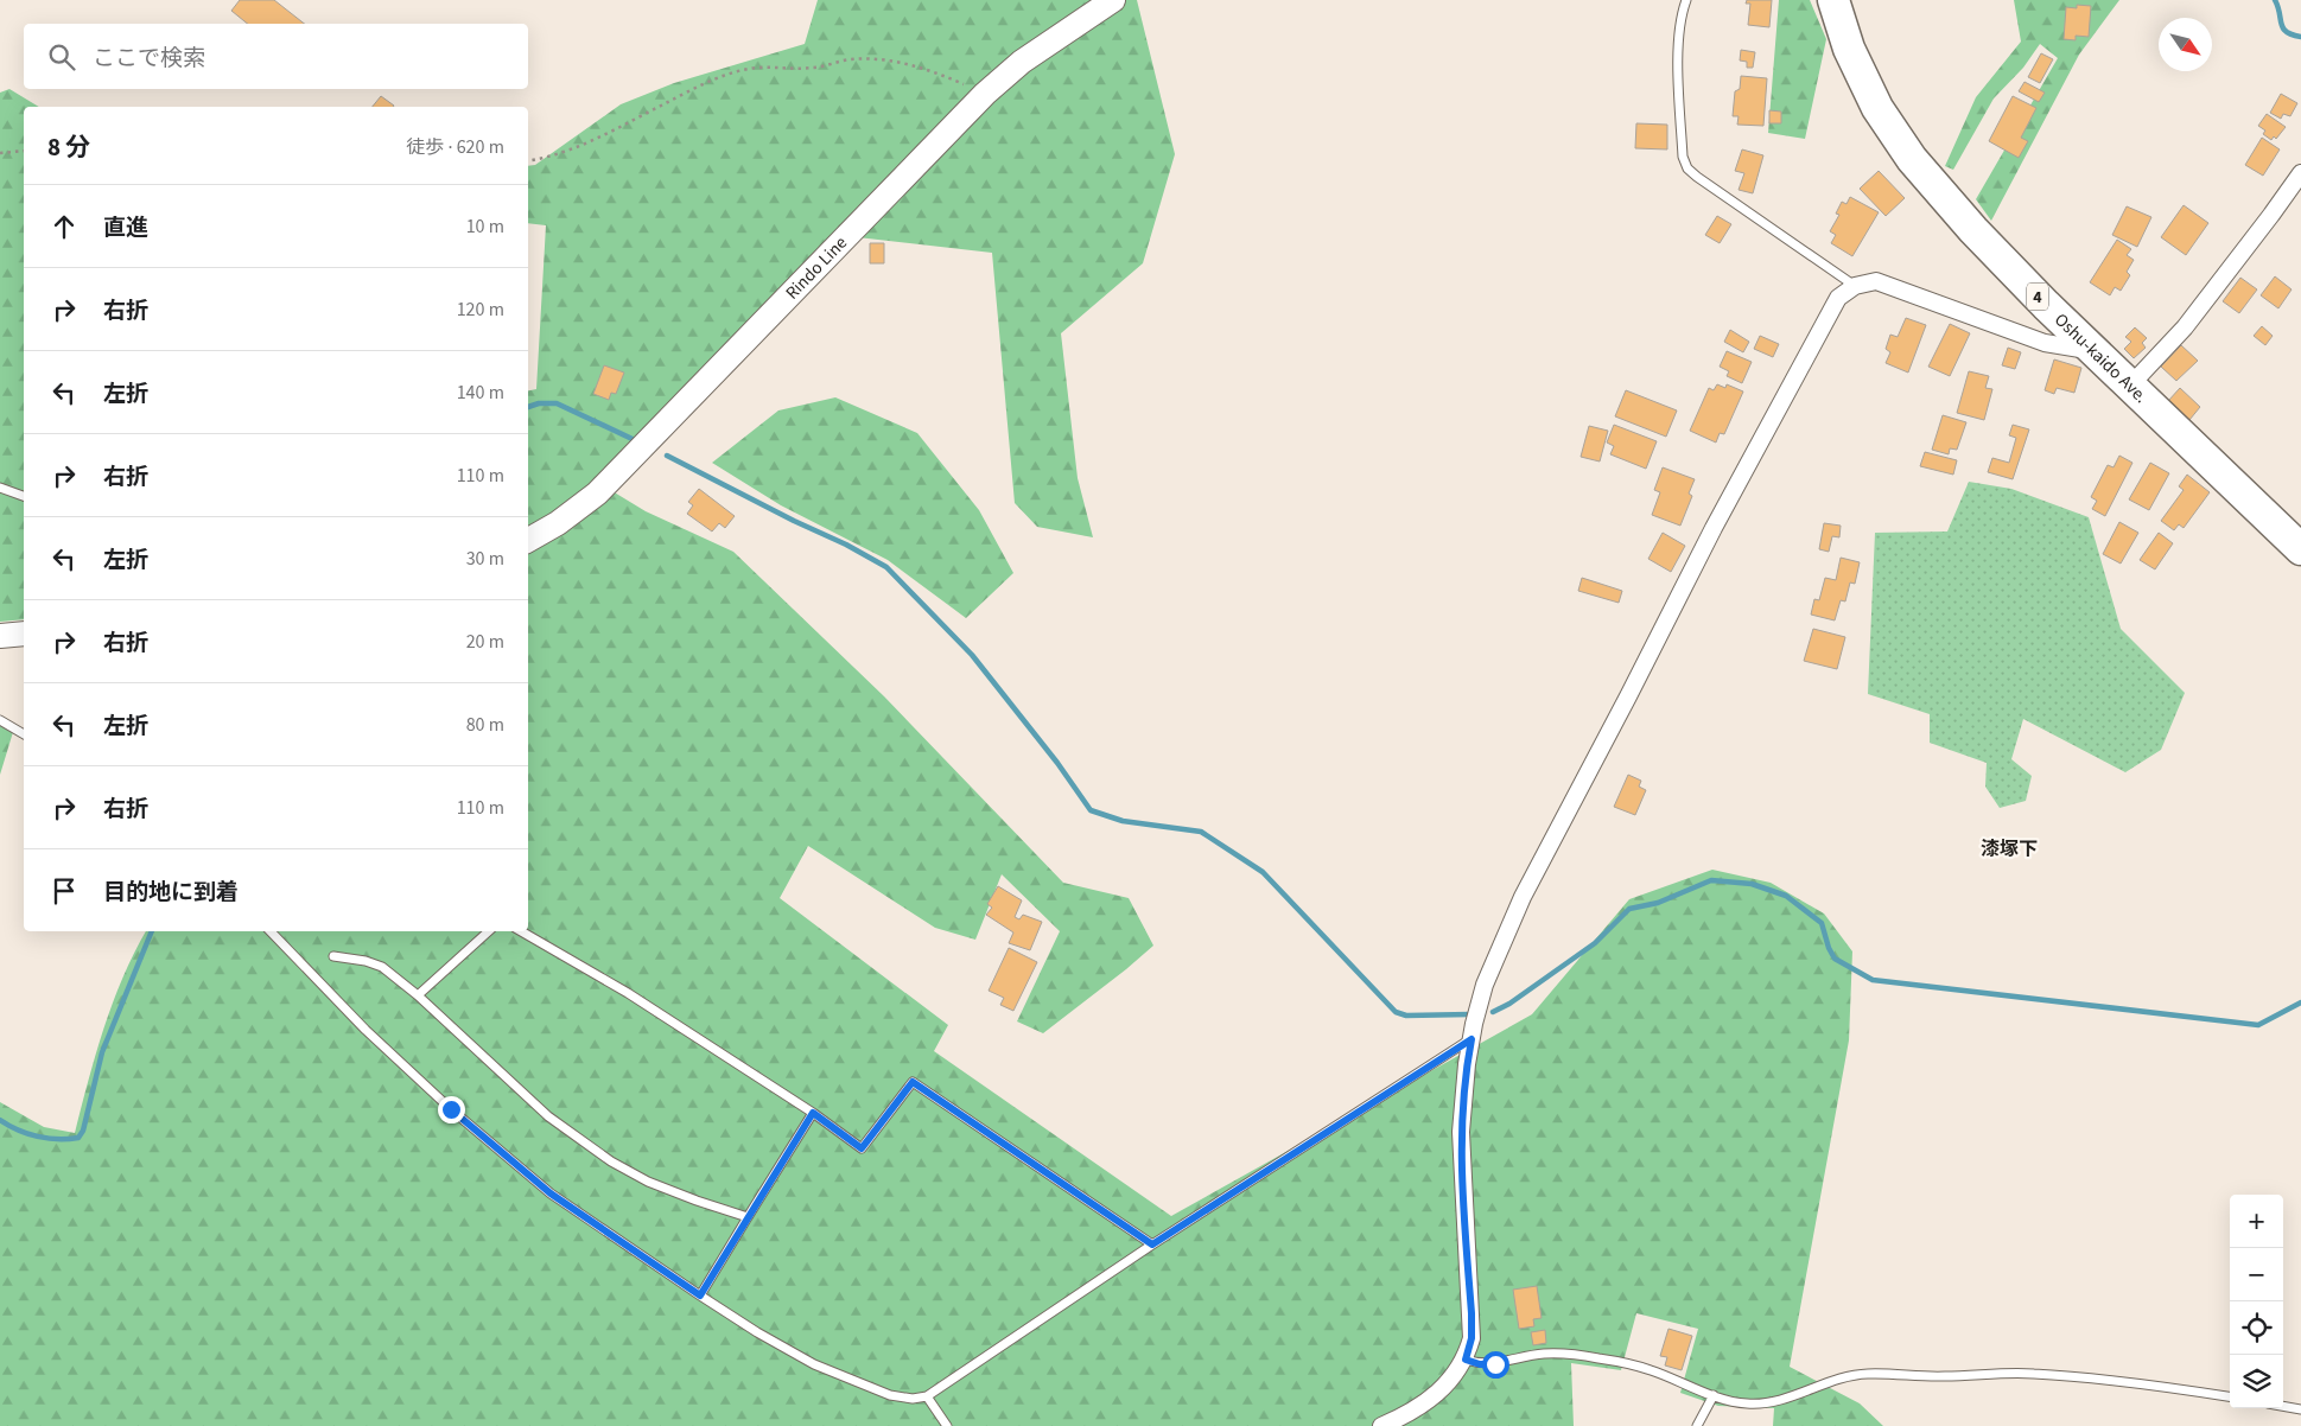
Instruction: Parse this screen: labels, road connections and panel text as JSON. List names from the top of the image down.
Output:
{
  "streets": {
    "highway": ["4", "Oshu-kaido Ave."],
    "street": ["Rindo Line"]
  },
  "districts": ["漆塚下"],
  "north": "bottom right",
  "page": {
    "search": "ここで検索",
    "heading": ["8 分", "徒歩 · 620 m"],
    "list": [
      ["直進", "10 m"],
      ["右折", "120 m"],
      ["左折", "140 m"],
      ["右折", "110 m"],
      ["左折", "30 m"],
      ["右折", "20 m"],
      ["左折", "80 m"],
      ["右折", "110 m"],
      "目的地に到着"
    ],
    "map_buttons": ["+", "−"]
  }
}
